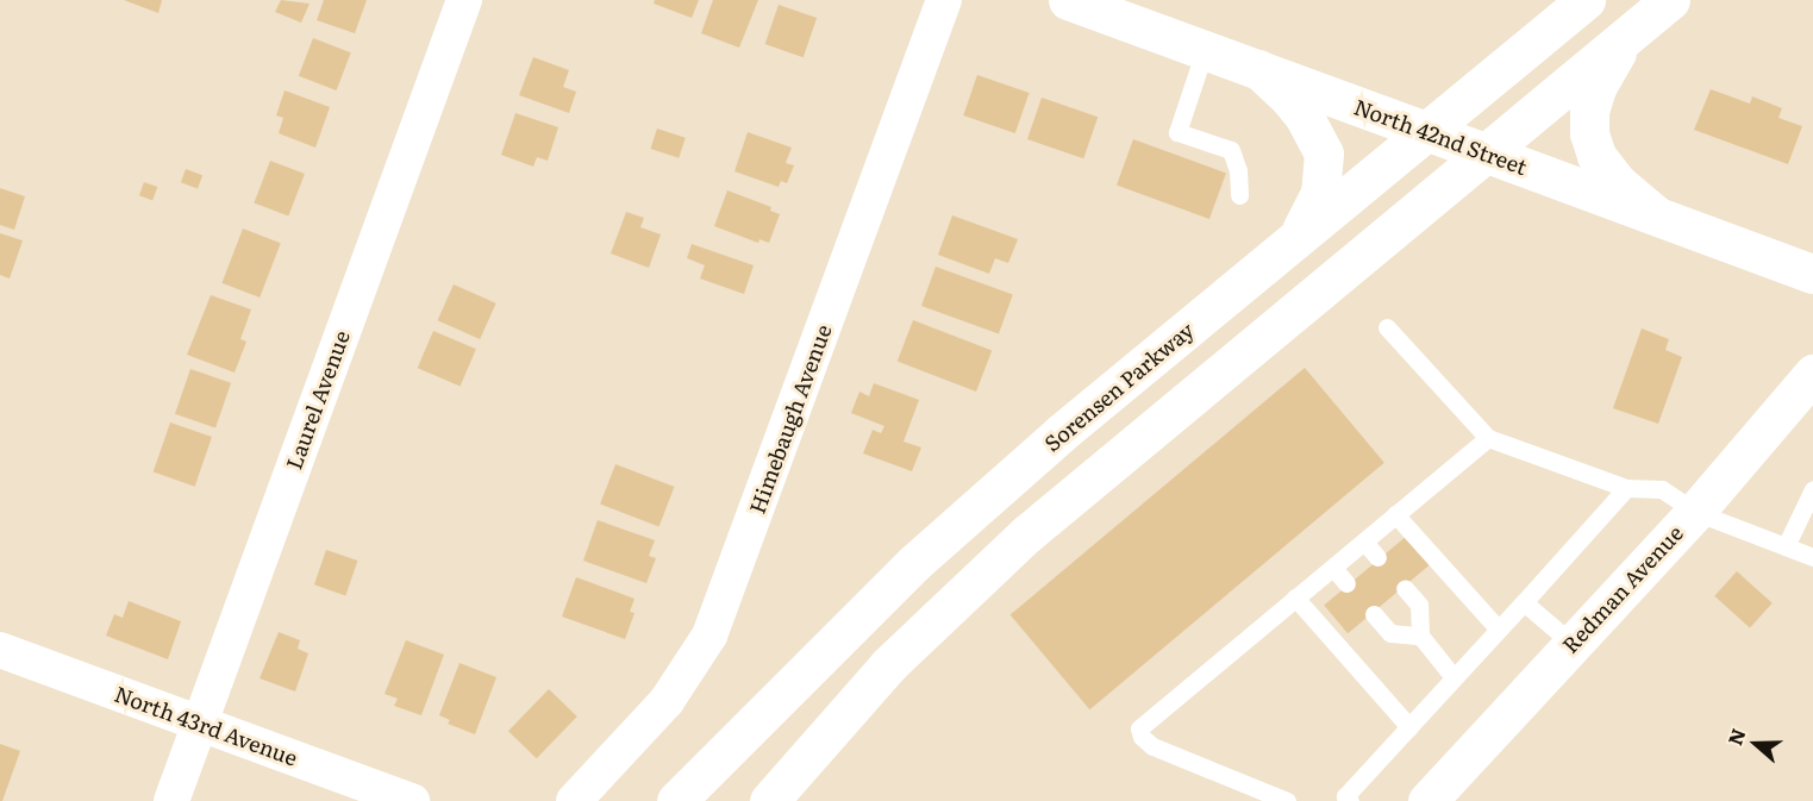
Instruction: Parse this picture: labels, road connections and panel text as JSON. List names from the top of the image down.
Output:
{
  "streets": {
    "main road": ["North 42nd Street", "Sorensen Parkway", "Redman Avenue"],
    "street": ["Laurel Avenue", "Himebaugh Avenue", "North 43rd Avenue"]
  },
  "crossings": [
    ["North 42nd Street", "Sorensen Parkway"],
    ["Laurel Avenue", "North 43rd Avenue"]
  ],
  "north": "left"
}
